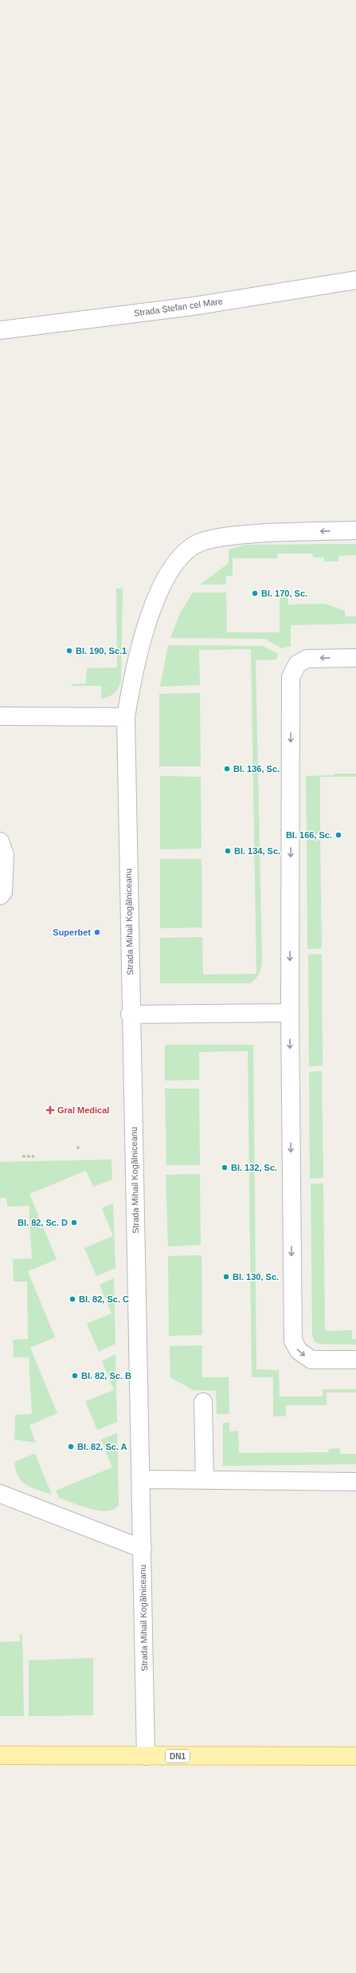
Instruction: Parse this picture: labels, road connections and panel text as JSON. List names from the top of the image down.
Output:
{
  "streets": {
    "main road": ["DN1"],
    "street": ["Strada Ștefan cel Mare", "Strada Mihail Kogălniceanu"]
  },
  "crossings": [
    ["Strada Mihail Kogălniceanu", "DN1"]
  ],
  "places": {
    "other": [
      "Bl. 170, Sc.",
      "Bl. 190, Sc.1",
      "Bl. 136, Sc.",
      "Bl. 166, Sc.",
      "Bl. 134, Sc.",
      "Superbet",
      "Bl. 132, Sc.",
      "Bl. 82, Sc. D",
      "Bl. 130, Sc.",
      "Bl. 82, Sc. C",
      "Bl. 82, Sc. B",
      "Bl. 82, Sc. A"
    ],
    "health": ["Gral Medical"]
  }
}
